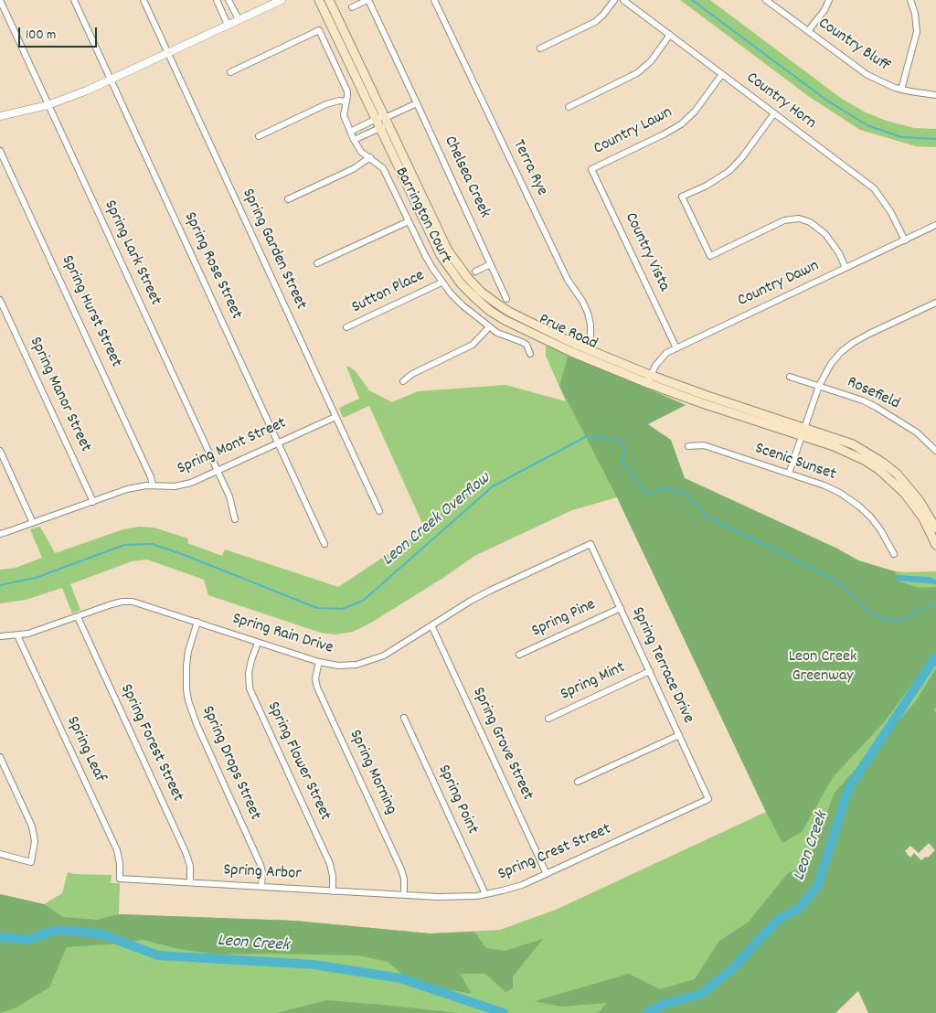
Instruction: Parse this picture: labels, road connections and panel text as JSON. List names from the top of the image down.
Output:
{
  "streets": {
    "main road": ["Prue Road"],
    "street": [
      "Country Bluff",
      "Country Horn",
      "Country Lawn",
      "Terra Rye",
      "Chelsea Creek",
      "Barrington Court",
      "Spring Garden Street",
      "Country Vista",
      "Spring Lark Street",
      "Spring Rose Street",
      "Country Dawn",
      "Sutton Place",
      "Spring Hurst Street",
      "Rosefield",
      "Spring Manor Street",
      "Spring Mont Street",
      "Scenic Sunset",
      "Spring Pine",
      "Spring Rain Drive",
      "Spring Terrace Drive",
      "Spring Mint",
      "Spring Forest Street",
      "Spring Grove Street",
      "Spring Leaf",
      "Spring Flower Street",
      "Spring Drops Street",
      "Spring Morning",
      "Spring Point",
      "Spring Crest Street",
      "Spring Arbor"
    ]
  },
  "crossings": [
    ["Country Horn", "Country Lawn"],
    ["Country Horn", "Country Dawn"],
    ["Country Lawn", "Country Vista"],
    ["Terra Rye", "Prue Road"],
    ["Barrington Court", "Sutton Place"],
    ["Spring Garden Street", "Spring Mont Street"],
    ["Country Vista", "Country Dawn"],
    ["Spring Lark Street", "Spring Mont Street"],
    ["Spring Rose Street", "Spring Mont Street"],
    ["Country Dawn", "Prue Road"],
    ["Spring Hurst Street", "Spring Mont Street"],
    ["Spring Manor Street", "Spring Mont Street"],
    ["Spring Pine", "Spring Terrace Drive"],
    ["Spring Rain Drive", "Spring Terrace Drive"],
    ["Spring Rain Drive", "Spring Forest Street"],
    ["Spring Rain Drive", "Spring Grove Street"],
    ["Spring Rain Drive", "Spring Leaf"],
    ["Spring Rain Drive", "Spring Flower Street"],
    ["Spring Rain Drive", "Spring Drops Street"],
    ["Spring Rain Drive", "Spring Morning"],
    ["Spring Terrace Drive", "Spring Mint"],
    ["Spring Terrace Drive", "Spring Crest Street"],
    ["Spring Forest Street", "Spring Arbor"],
    ["Spring Grove Street", "Spring Crest Street"],
    ["Spring Leaf", "Spring Arbor"],
    ["Spring Flower Street", "Spring Arbor"],
    ["Spring Drops Street", "Spring Arbor"],
    ["Spring Morning", "Spring Crest Street"],
    ["Spring Morning", "Spring Arbor"],
    ["Spring Point", "Spring Crest Street"],
    ["Spring Crest Street", "Spring Arbor"]
  ],
  "water": ["Leon Creek Overflow", "Leon Creek"],
  "parks": ["Leon Creek Greenway"],
  "scale_bar": "100 m"
}
